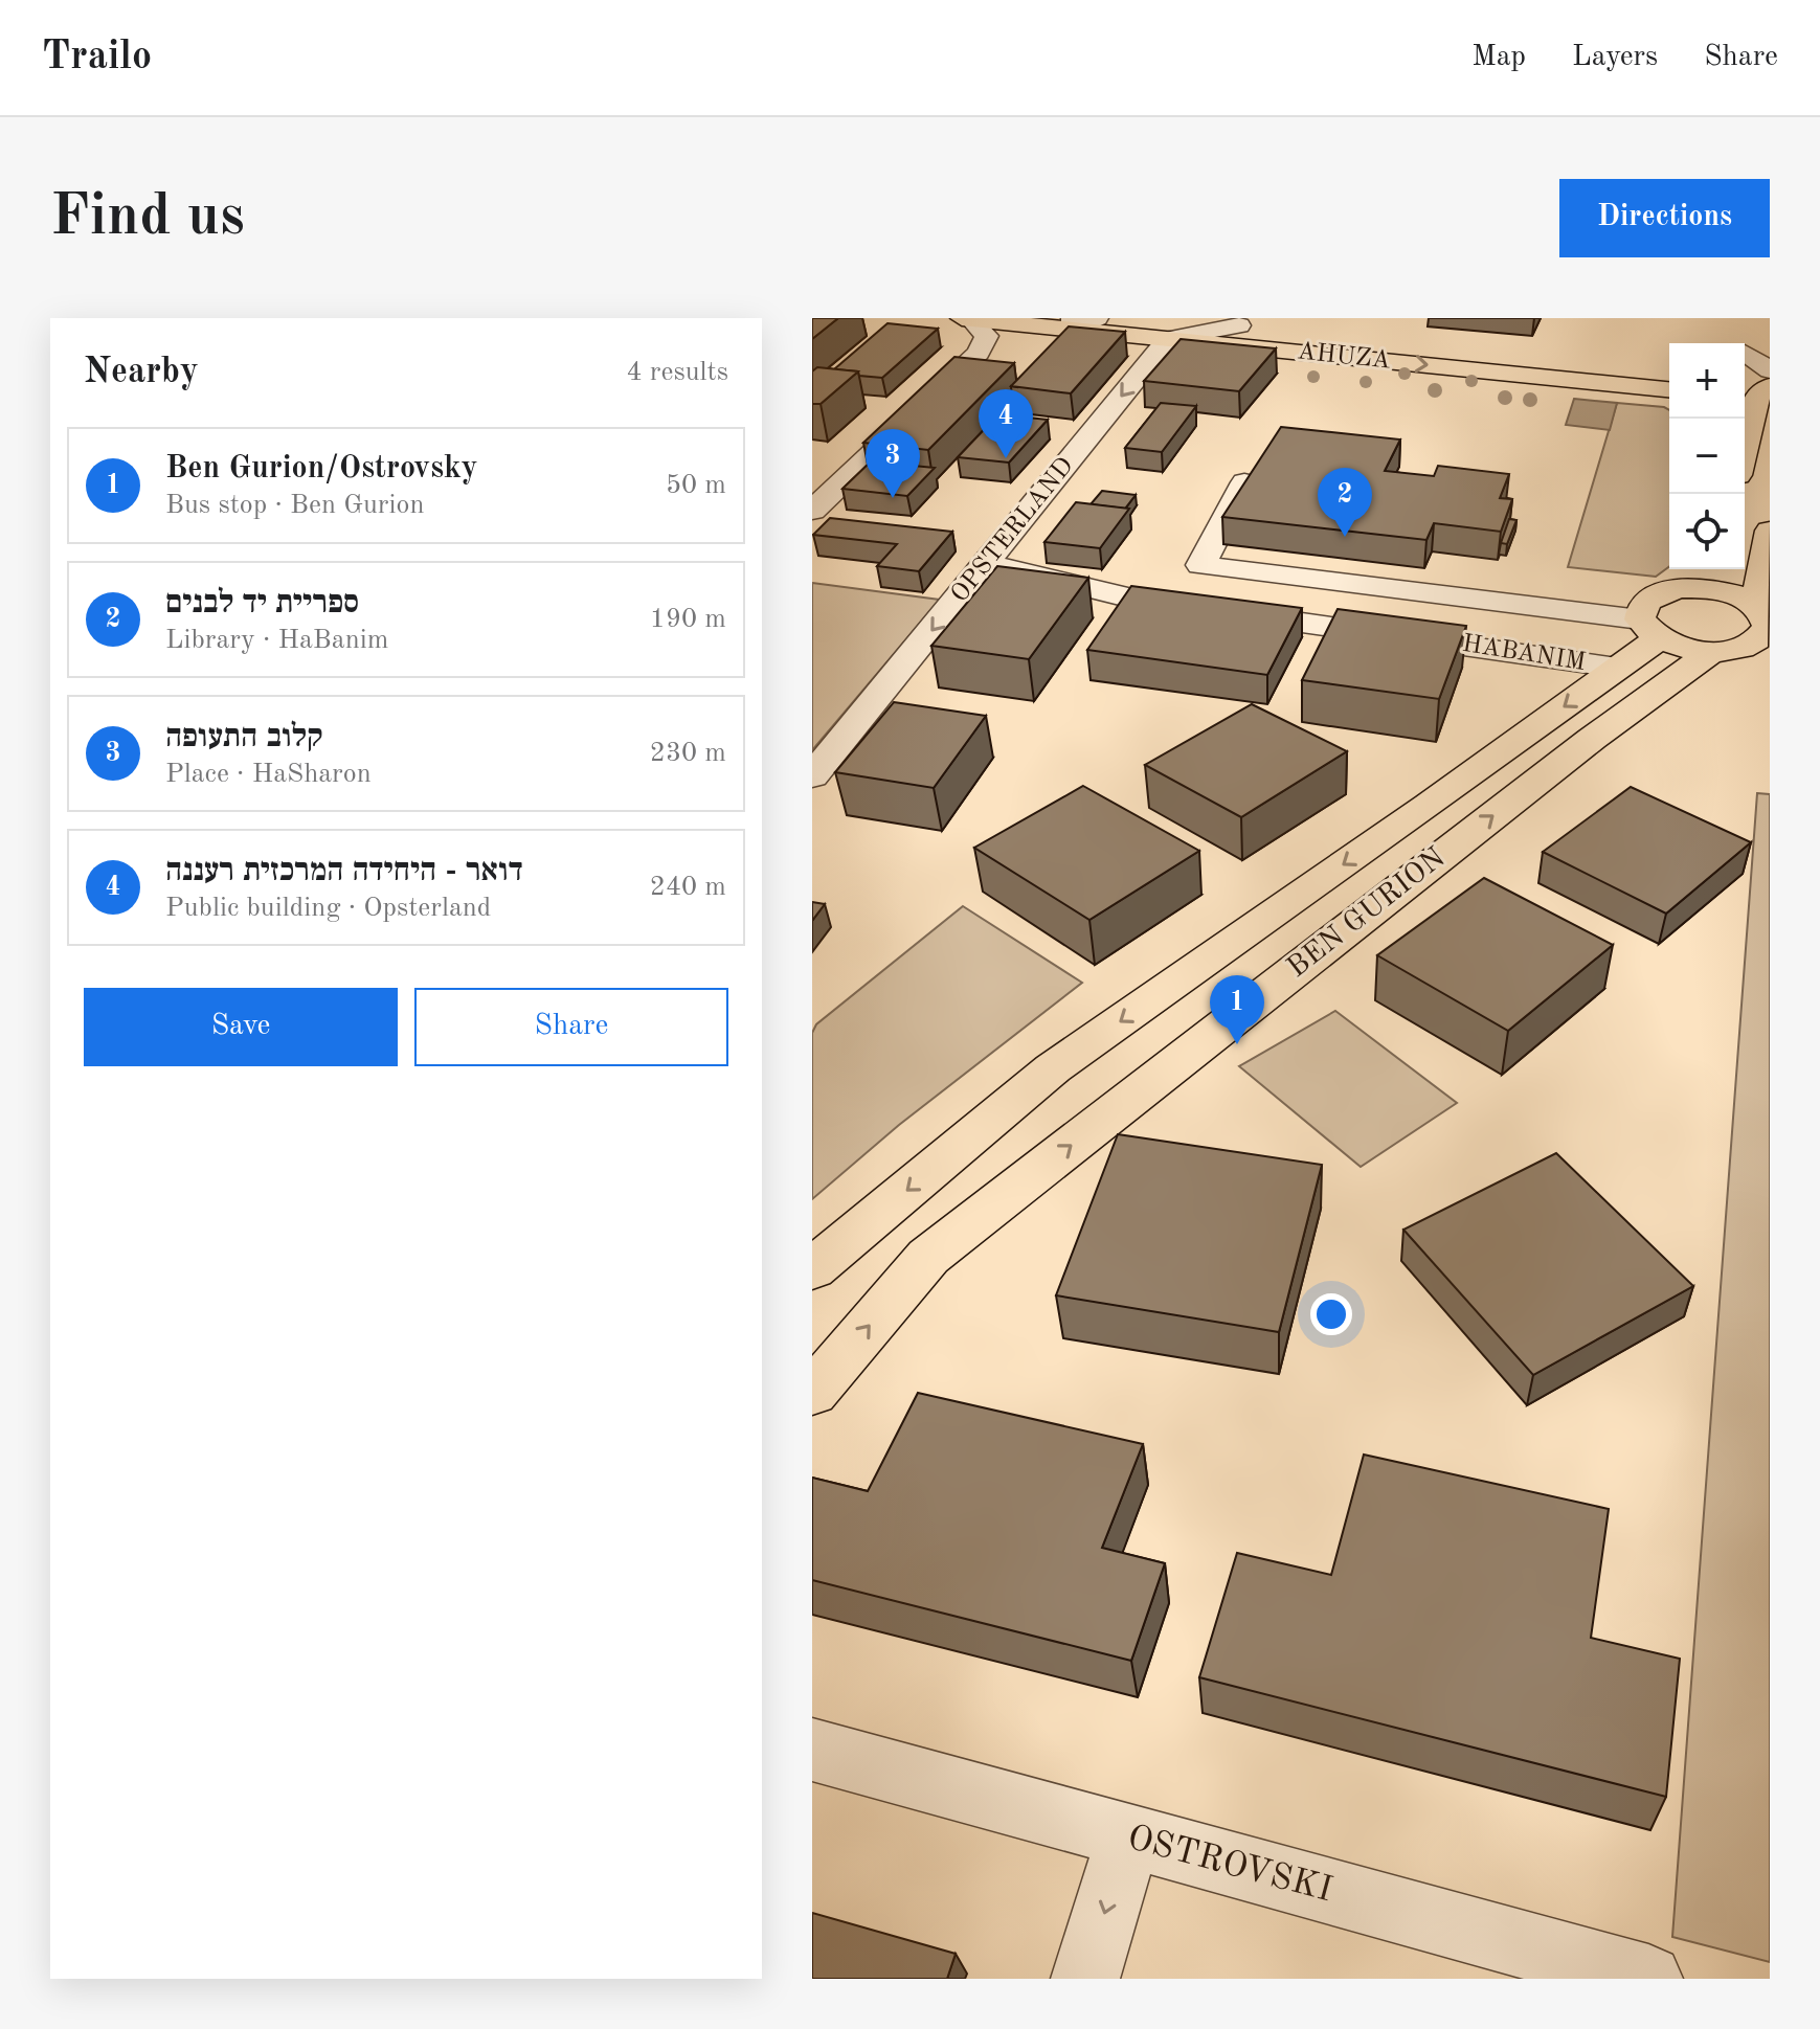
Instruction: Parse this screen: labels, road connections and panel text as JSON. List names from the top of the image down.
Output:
{
  "streets": {
    "main road": ["AHUZA", "BEN GURION"],
    "street": ["OPSTERLAND", "HABANIM", "OSTROVSKI"]
  },
  "crossings": [
    ["AHUZA", "OPSTERLAND"],
    ["OPSTERLAND", "HABANIM"],
    ["HABANIM", "BEN GURION"]
  ],
  "page": {
    "header": "Trailo",
    "nav": ["Map", "Layers", "Share"],
    "buttons": [
      "Directions",
      ["Save", "Share"]
    ],
    "title": "Find us",
    "heading": ["Nearby", "4 results"],
    "map_buttons": ["+", "−"],
    "pins": [
      "4",
      "3",
      "2",
      "1"
    ],
    "list": [
      {
        "mark": "1",
        "name": "Ben Gurion/Ostrovsky",
        "note": "Bus stop · Ben Gurion",
        "value": "50 m"
      },
      {
        "mark": "2",
        "name": "ספריית יד לבנים",
        "note": "Library · HaBanim",
        "value": "190 m"
      },
      {
        "mark": "3",
        "name": "קלוב התעופה",
        "note": "Place · HaSharon",
        "value": "230 m"
      },
      {
        "mark": "4",
        "name": "דואר - היחידה המרכזית רעננה",
        "note": "Public building · Opsterland",
        "value": "240 m"
      }
    ]
  }
}
